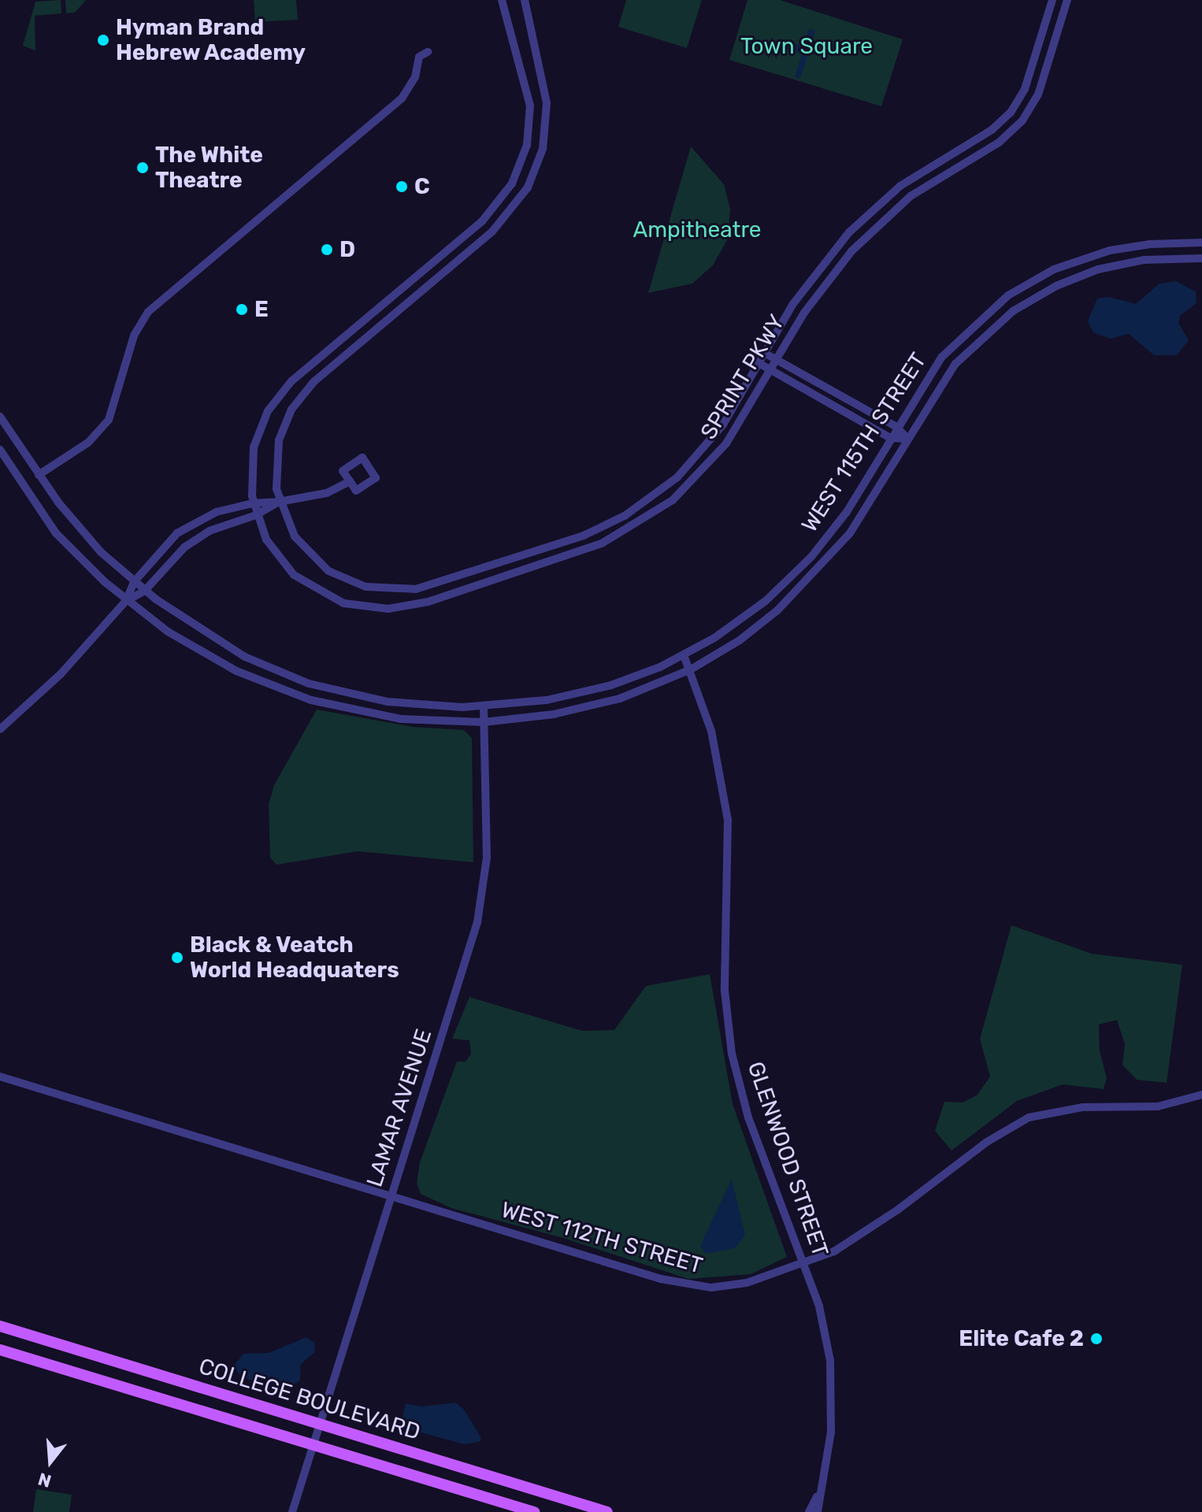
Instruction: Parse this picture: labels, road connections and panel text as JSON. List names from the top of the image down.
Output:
{
  "streets": {
    "main road": ["COLLEGE BOULEVARD"],
    "street": [
      "SPRINT PKWY",
      "WEST 115TH STREET",
      "LAMAR AVENUE",
      "GLENWOOD STREET",
      "WEST 112TH STREET"
    ]
  },
  "crossings": [
    ["WEST 115TH STREET", "LAMAR AVENUE"],
    ["WEST 115TH STREET", "GLENWOOD STREET"],
    ["LAMAR AVENUE", "WEST 112TH STREET"],
    ["LAMAR AVENUE", "COLLEGE BOULEVARD"],
    ["GLENWOOD STREET", "WEST 112TH STREET"]
  ],
  "parks": ["Town Square", "Ampitheatre"],
  "places": [
    "Hyman Brand Hebrew Academy",
    "The White Theatre",
    "C",
    "D",
    "E",
    "Black & Veatch World Headquaters",
    "Elite Cafe 2"
  ],
  "north": "bottom"
}
